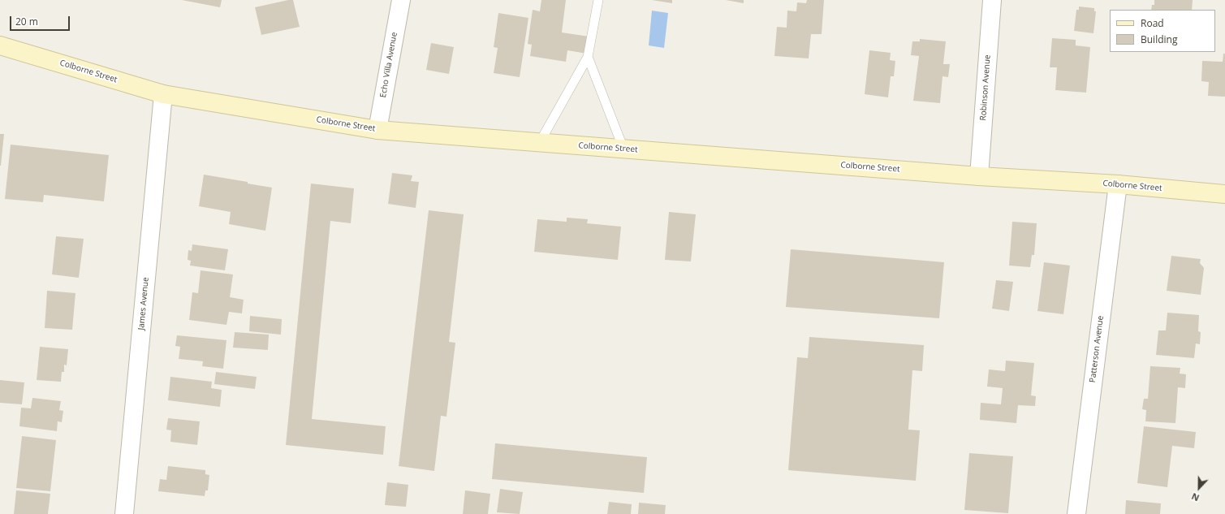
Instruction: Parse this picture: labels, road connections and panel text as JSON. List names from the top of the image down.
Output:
{
  "streets": {
    "main road": ["Colborne Street"],
    "street": [
      "Echo Villa Avenue",
      "Robinson Avenue",
      "James Avenue",
      "Patterson Avenue"
    ]
  },
  "crossings": [
    ["Echo Villa Avenue", "Colborne Street"],
    ["Colborne Street", "Robinson Avenue"],
    ["Colborne Street", "James Avenue"],
    ["Colborne Street", "Patterson Avenue"]
  ],
  "legend": ["Road", "Building"],
  "scale_bar": "20 m",
  "north": "bottom"
}
